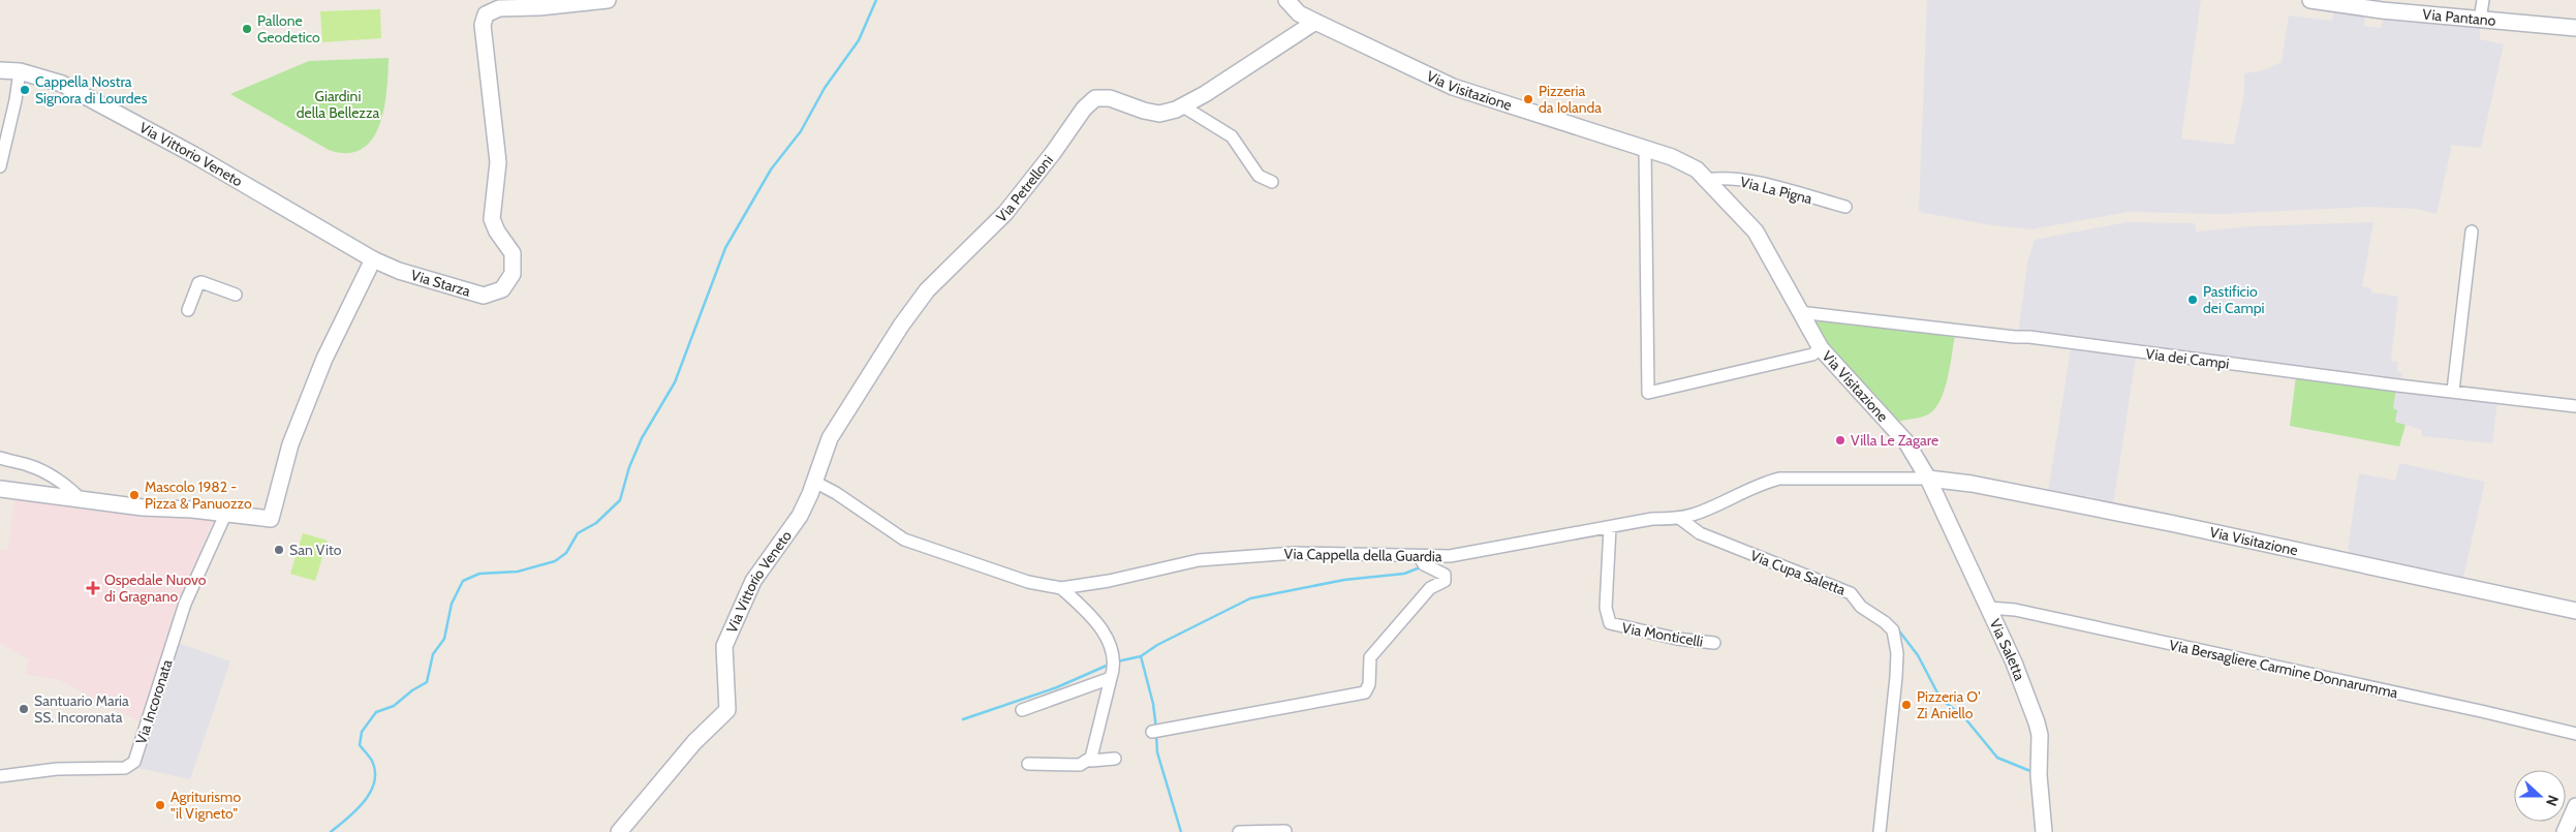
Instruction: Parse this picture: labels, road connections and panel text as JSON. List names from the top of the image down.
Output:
{
  "streets": {
    "street": [
      "Via Pantano",
      "Via Visitazione",
      "Via Vittorio Veneto",
      "Via Petrelloni",
      "Via La Pigna",
      "Via Starza",
      "Via dei Campi",
      "Via Cappella della Guardia",
      "Via Cupa Saletta",
      "Via Monticelli",
      "Via Saletta",
      "Via Bersagliere Carmine Donnarumma",
      "Via Incoronata"
    ]
  },
  "crossings": [
    ["Via Visitazione", "Via Petrelloni"],
    ["Via Visitazione", "Via La Pigna"],
    ["Via Visitazione", "Via dei Campi"],
    ["Via Visitazione", "Via Cappella della Guardia"],
    ["Via Visitazione", "Via Saletta"],
    ["Via Vittorio Veneto", "Via Petrelloni"],
    ["Via Vittorio Veneto", "Via Starza"],
    ["Via Vittorio Veneto", "Via Cappella della Guardia"],
    ["Via Petrelloni", "Via Cappella della Guardia"],
    ["Via Cappella della Guardia", "Via Cupa Saletta"],
    ["Via Cappella della Guardia", "Via Monticelli"],
    ["Via Cappella della Guardia", "Via Saletta"],
    ["Via Saletta", "Via Bersagliere Carmine Donnarumma"]
  ],
  "parks": ["Giardini della Bellezza"],
  "places": {
    "other": [
      "Pallone Geodetico",
      "Cappella Nostra Signora di Lourdes",
      "Pizzeria da Iolanda",
      "Pastificio dei Campi",
      "Villa Le Zagare",
      "Mascolo 1982 - Pizza & Panuozzo",
      "San Vito",
      "Pizzeria O' Zi Aniello",
      "Santuario Maria SS. Incoronata",
      "Agriturismo \"il Vigneto\""
    ],
    "health": ["Ospedale Nuovo di Gragnano"]
  },
  "north": "right"
}
